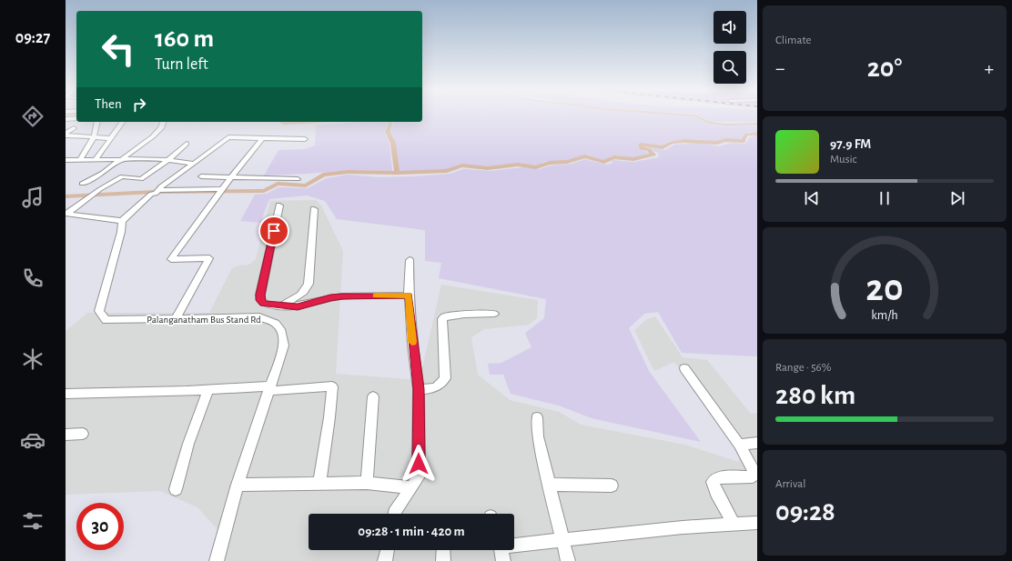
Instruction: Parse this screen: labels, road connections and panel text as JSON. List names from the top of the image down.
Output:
{
  "streets": {
    "street": ["Palanganatham Bus Stand Rd"]
  },
  "page": {
    "tabs": "09:27",
    "tile": [
      "Climate",
      ["Range · 56%", "280 km"],
      ["Arrival", "09:28"]
    ],
    "turn": ["160 m", "Turn left"],
    "heat": ["−", "20°", "+"],
    "then": "Then",
    "song": ["97.9 FM", "Music"],
    "limit": "30",
    "trip": "09:28 · 1 min · 420 m",
    "gauge": ["20", "km/h"]
  }
}
